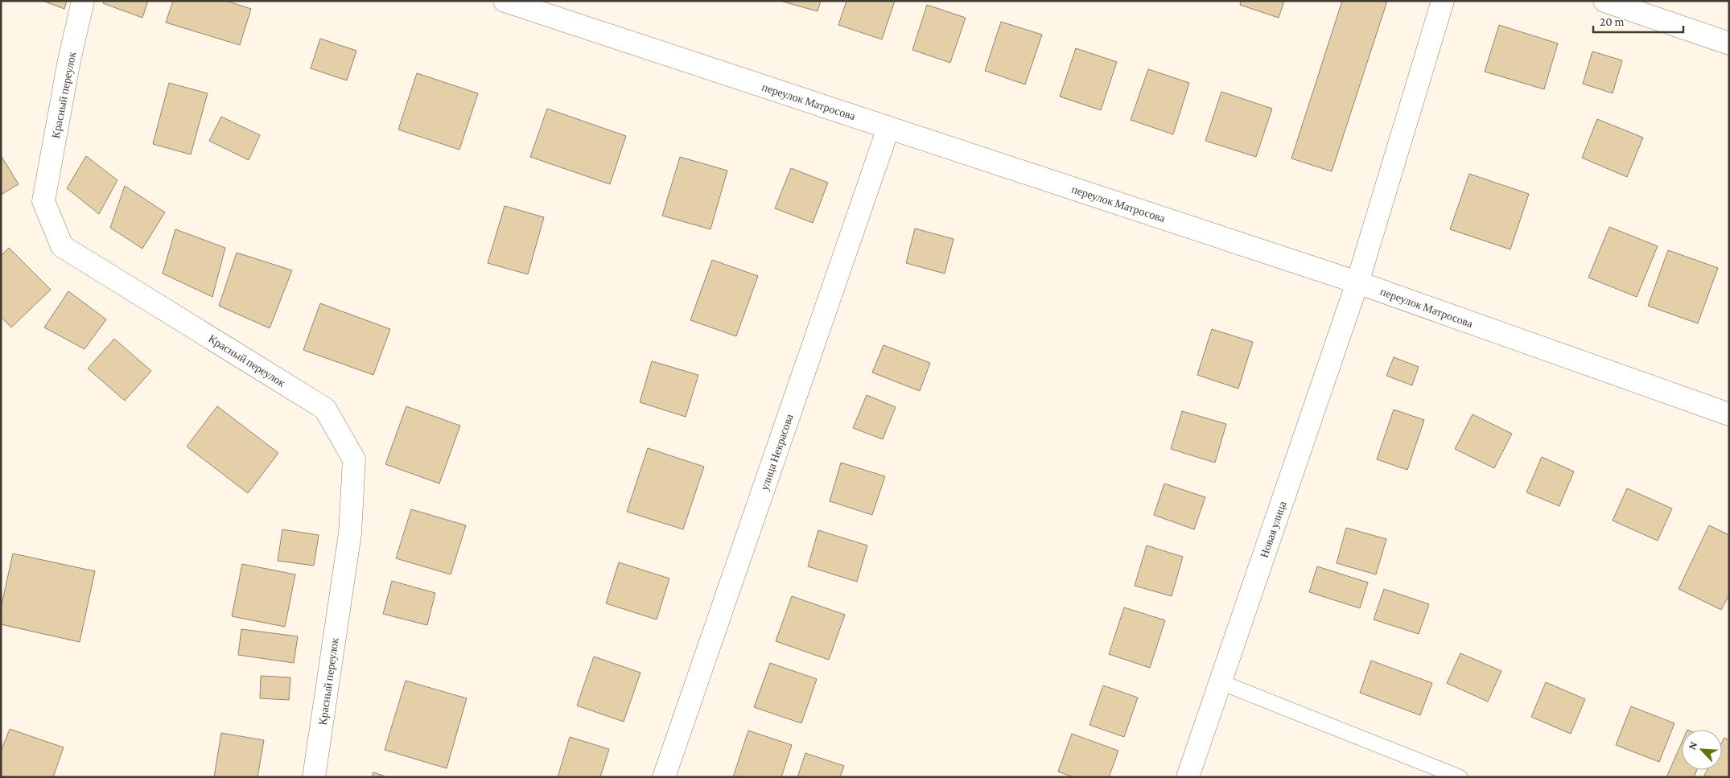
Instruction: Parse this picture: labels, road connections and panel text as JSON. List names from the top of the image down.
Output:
{
  "streets": {
    "street": [
      "Красный переулок",
      "переулок Матросова",
      "улица Некрасова",
      "Новая улица"
    ]
  },
  "crossings": [
    ["переулок Матросова", "улица Некрасова"],
    ["переулок Матросова", "Новая улица"]
  ],
  "scale_bar": "20 m",
  "north": "top left"
}
